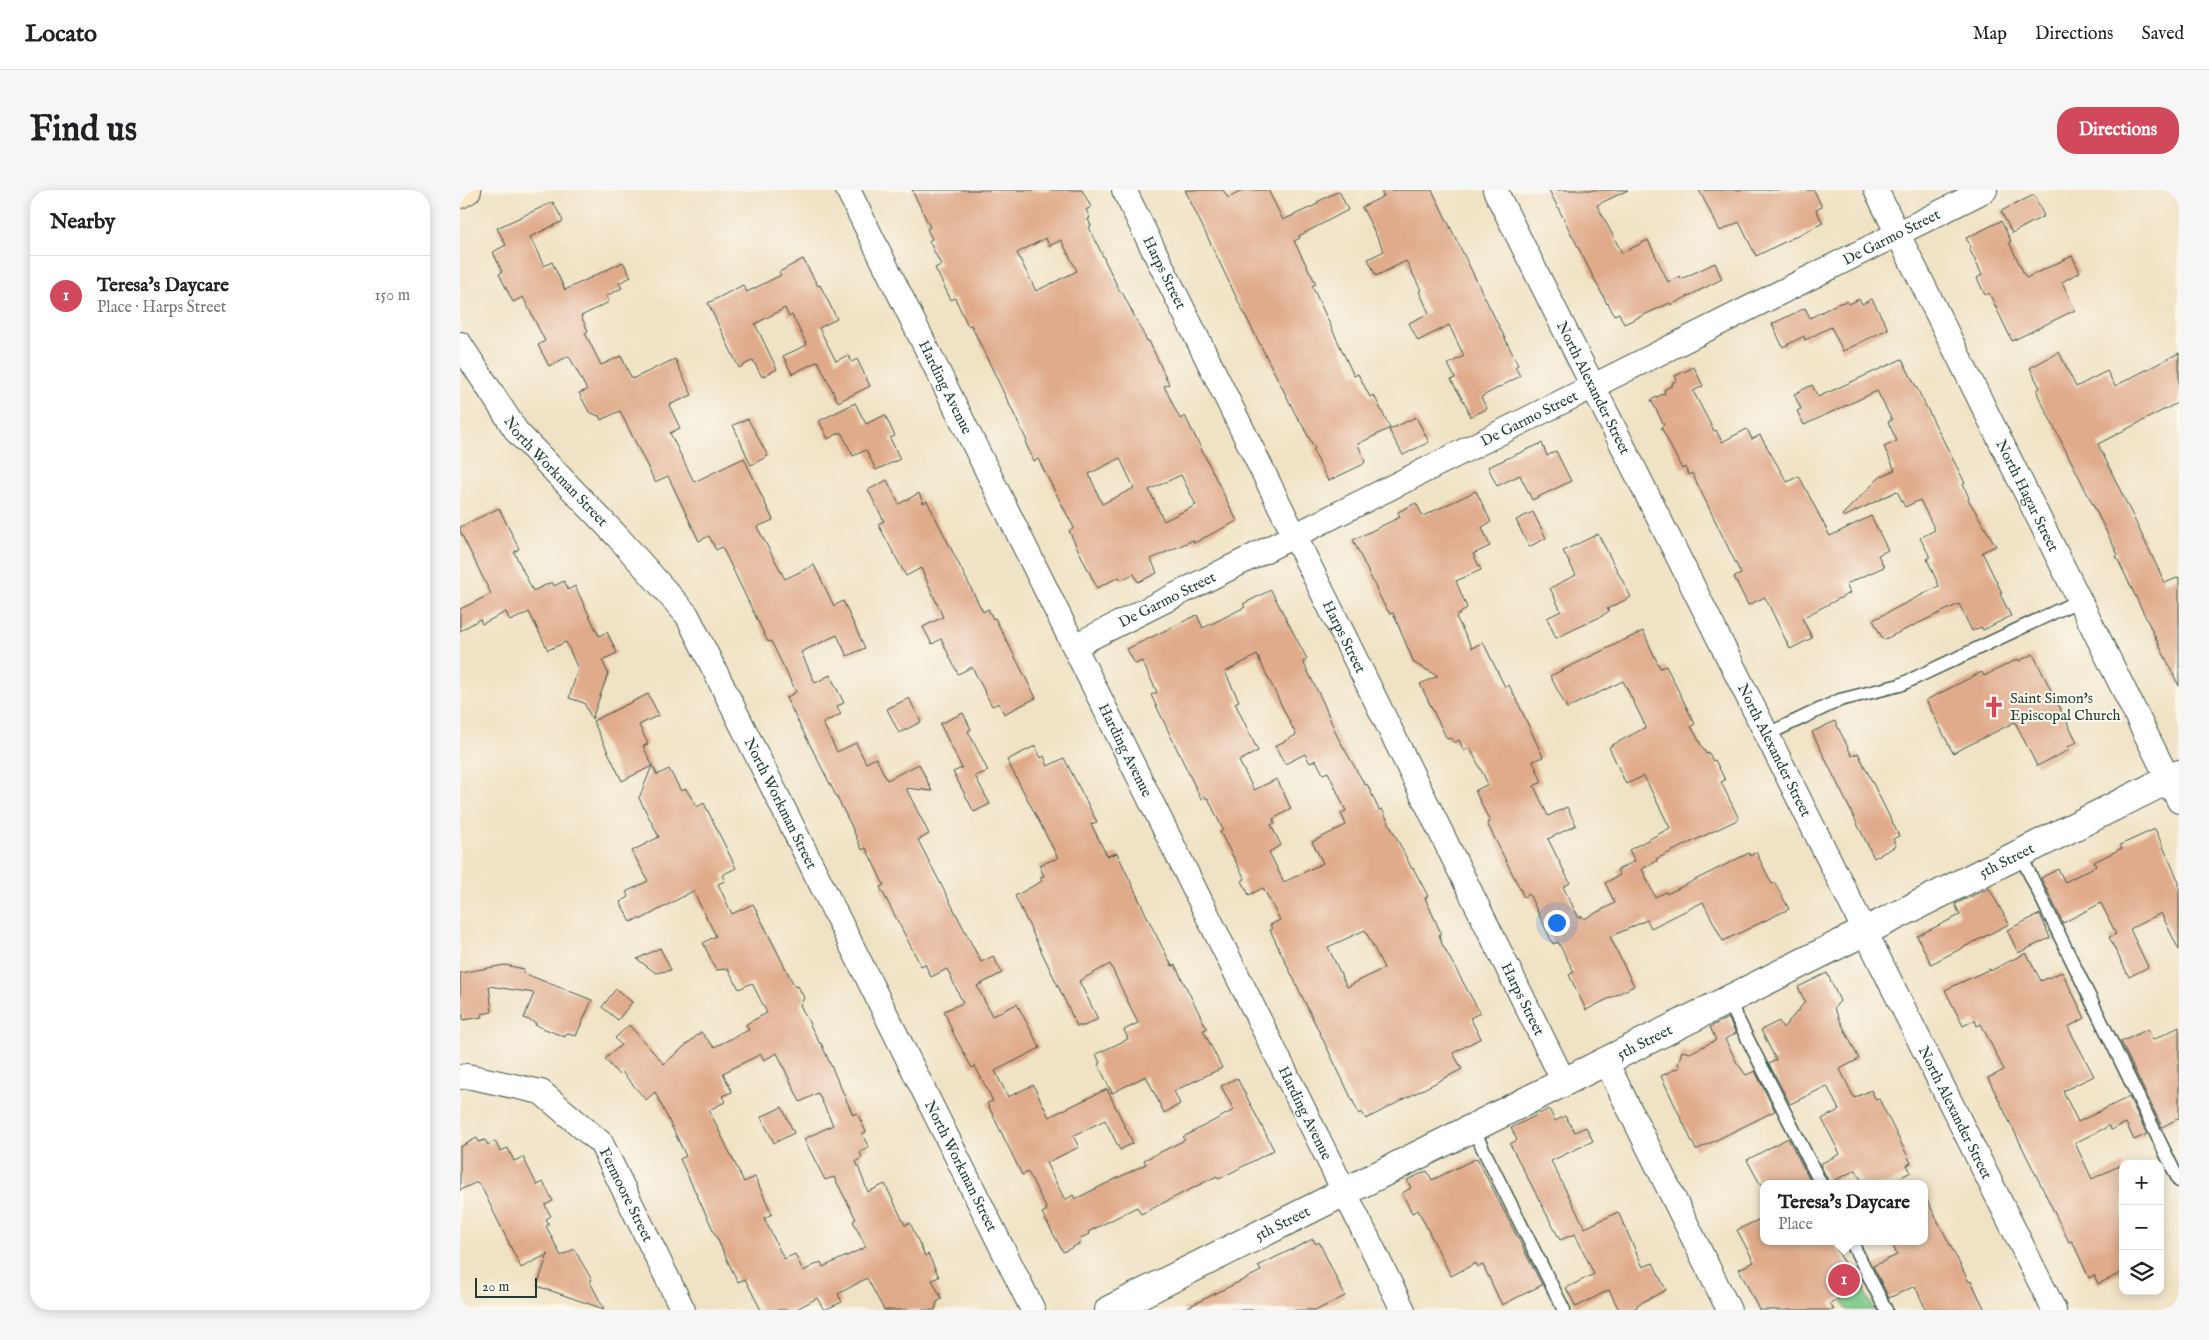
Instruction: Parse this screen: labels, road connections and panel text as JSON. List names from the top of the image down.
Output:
{
  "streets": {
    "street": [
      "De Garmo Street",
      "Harps Street",
      "Harding Avenue",
      "North Alexander Street",
      "North Workman Street",
      "North Hagar Street",
      "5th Street",
      "Fermoore Street"
    ]
  },
  "crossings": [
    ["De Garmo Street", "Harps Street"],
    ["De Garmo Street", "Harding Avenue"],
    ["De Garmo Street", "North Alexander Street"],
    ["De Garmo Street", "North Hagar Street"],
    ["Harps Street", "5th Street"],
    ["Harding Avenue", "5th Street"],
    ["North Alexander Street", "5th Street"],
    ["North Hagar Street", "5th Street"]
  ],
  "places": {
    "church": ["Saint Simon's Episcopal Church"]
  },
  "scale_bar": "20 m",
  "page": {
    "header": "Locato",
    "nav": ["Map", "Directions", "Saved"],
    "buttons": "Directions",
    "title": "Find us",
    "heading": "Nearby",
    "list": [
      {
        "mark": "1",
        "name": "Teresa's Daycare",
        "note": "Place · Harps Street",
        "value": "150 m"
      }
    ],
    "map_buttons": ["+", "−"],
    "popup": ["Teresa's Daycare", "Place"],
    "pins": "1",
    "scale": "20 m"
  }
}
